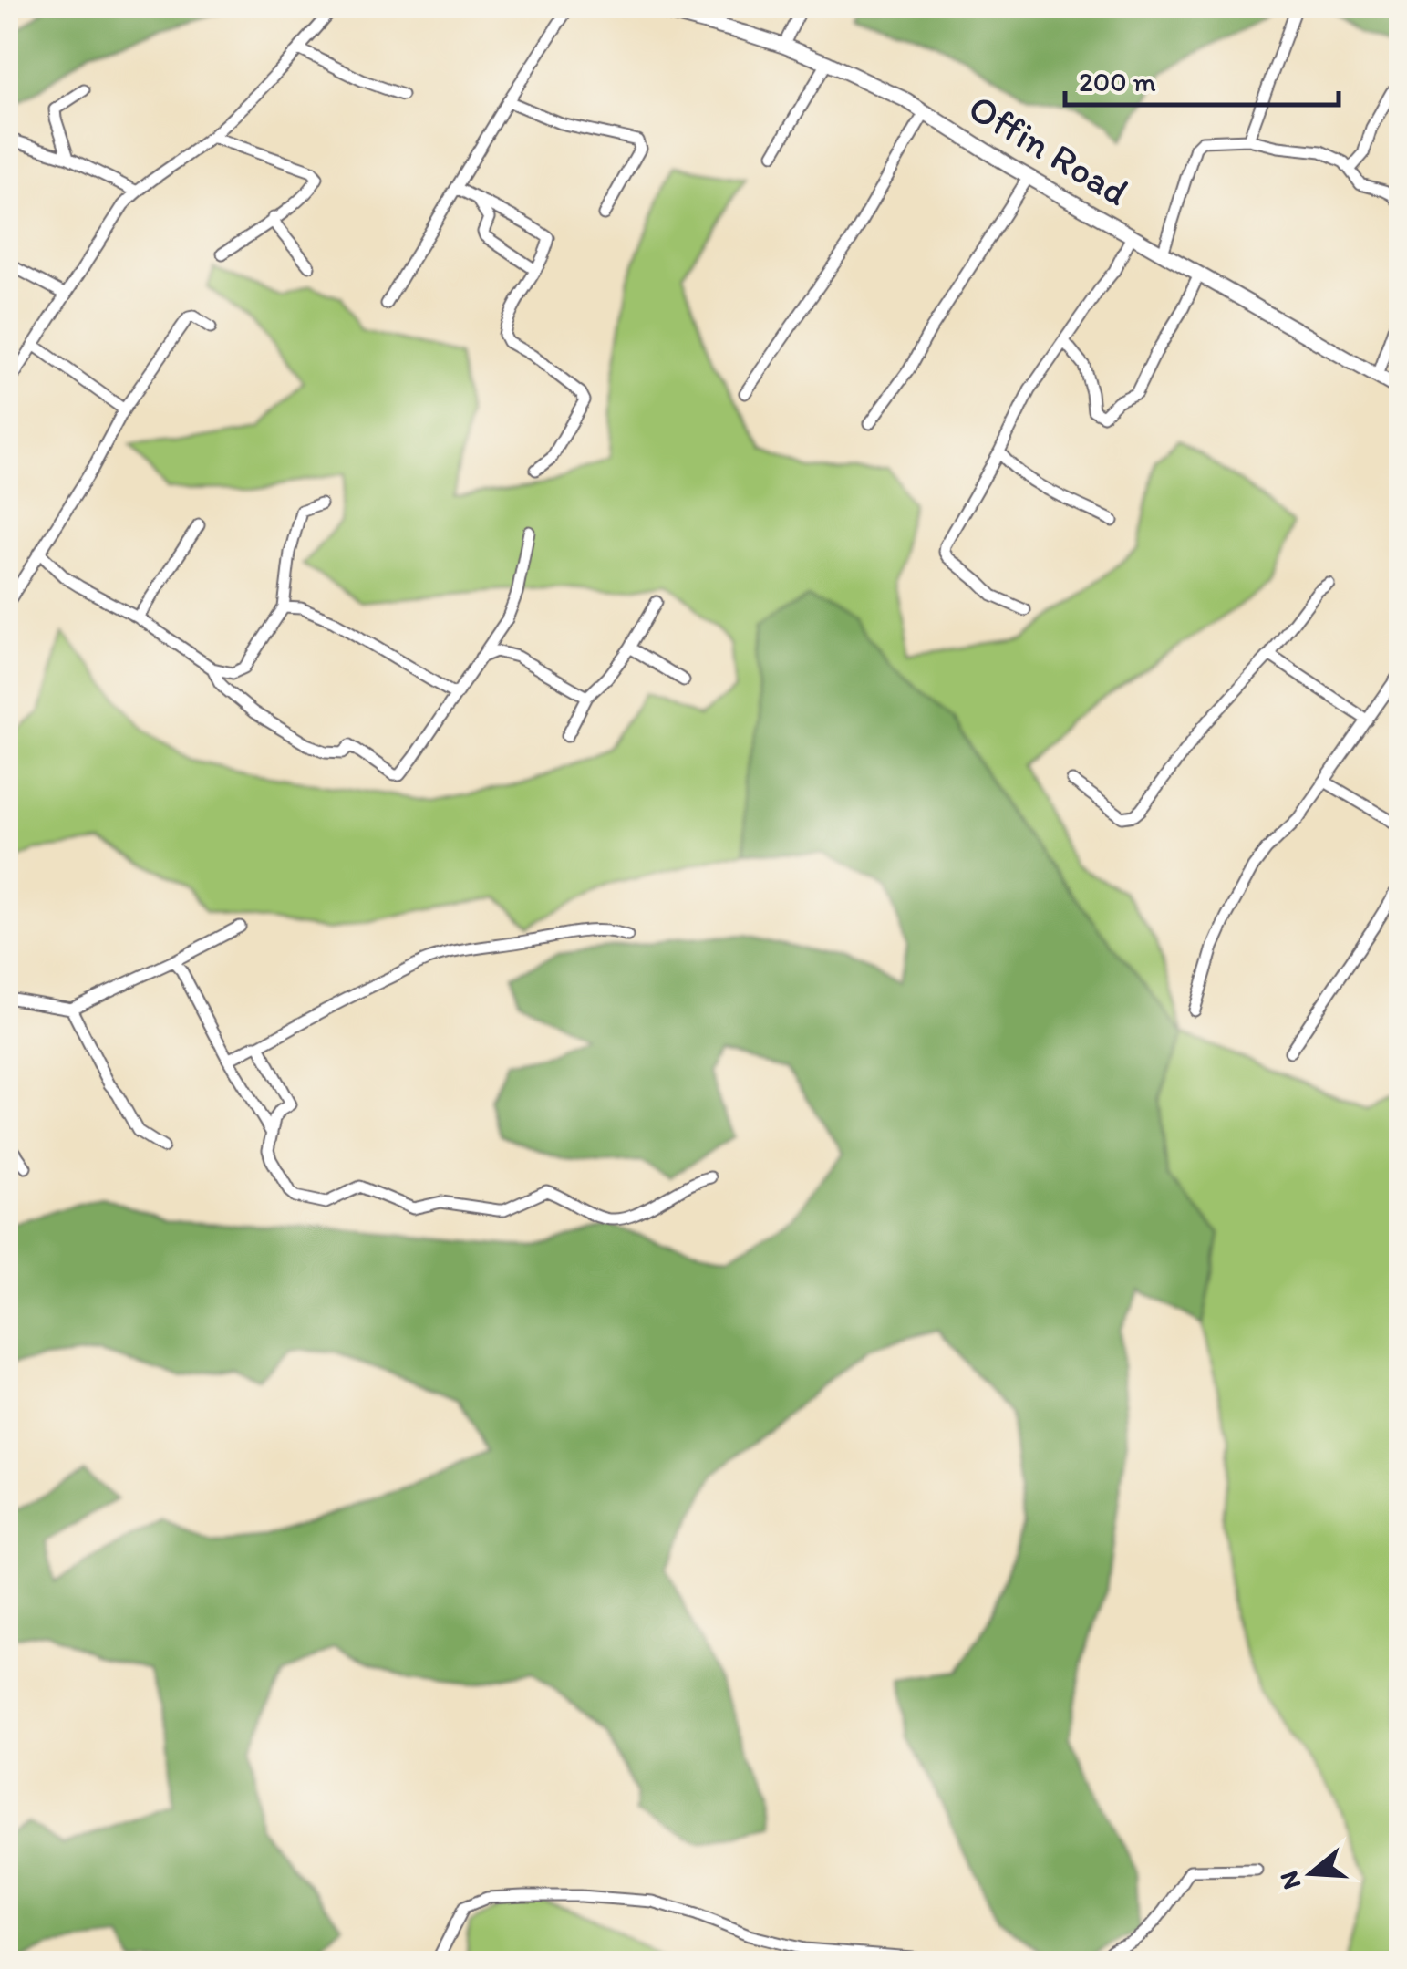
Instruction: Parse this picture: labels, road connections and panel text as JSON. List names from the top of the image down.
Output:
{
  "streets": {
    "street": ["Offin Road"]
  },
  "scale_bar": "200 m",
  "north": "left"
}
